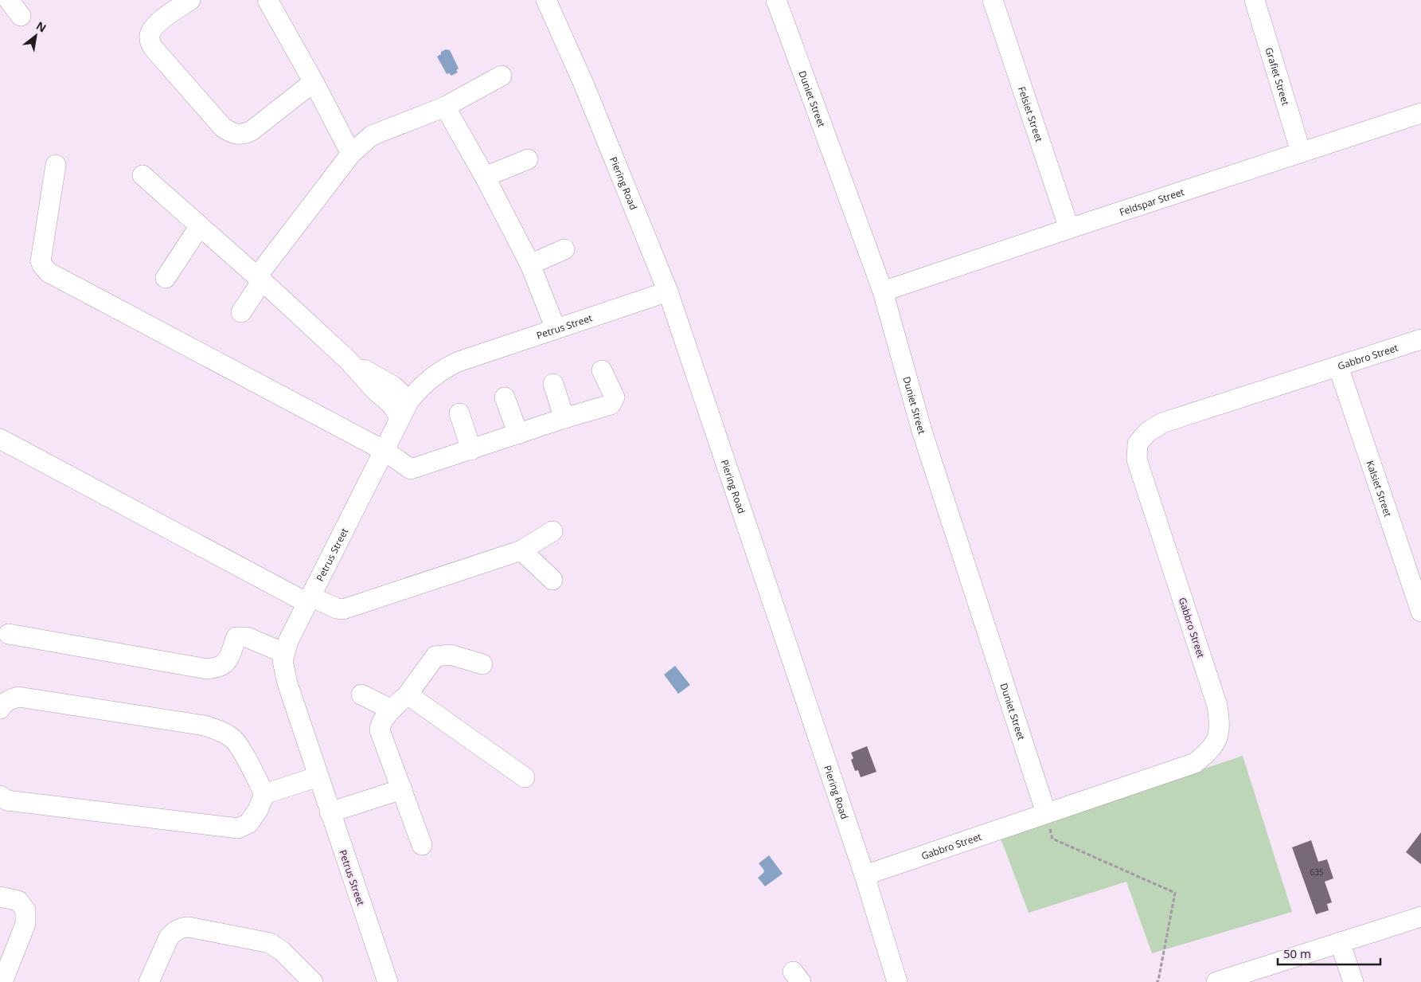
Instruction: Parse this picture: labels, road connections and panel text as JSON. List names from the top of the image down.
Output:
{
  "streets": {
    "street": [
      "Grafiet Street",
      "Duniet Street",
      "Felsiet Street",
      "Piering Road",
      "Feldspar Street",
      "Petrus Street",
      "Gabbro Street",
      "Kalsiet Street"
    ]
  },
  "crossings": [
    ["Grafiet Street", "Feldspar Street"],
    ["Duniet Street", "Feldspar Street"],
    ["Duniet Street", "Gabbro Street"],
    ["Felsiet Street", "Feldspar Street"],
    ["Piering Road", "Petrus Street"],
    ["Piering Road", "Gabbro Street"],
    ["Gabbro Street", "Kalsiet Street"]
  ],
  "house_numbers": ["635"],
  "scale_bar": "50 m",
  "north": "top right"
}
